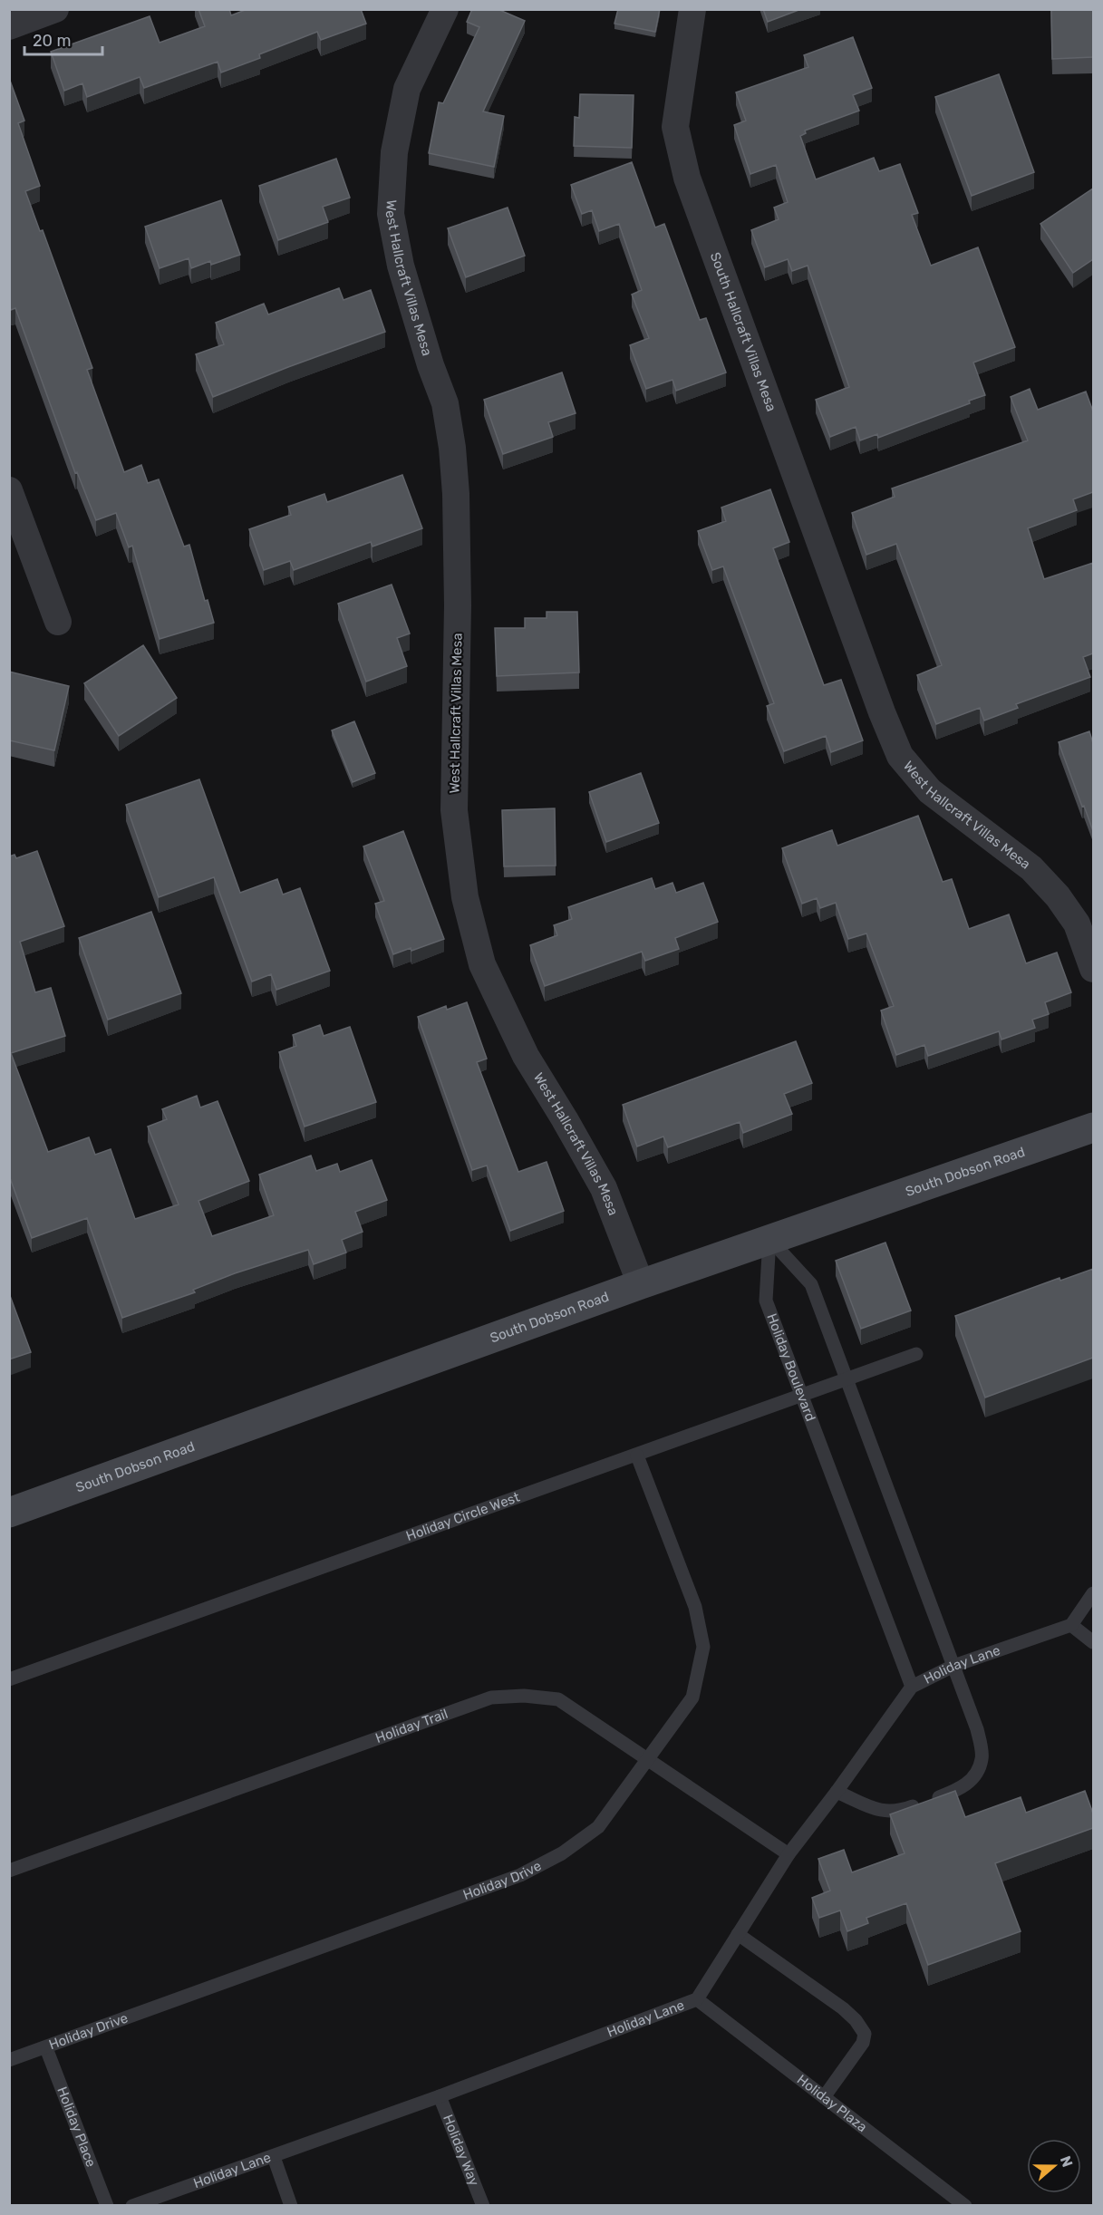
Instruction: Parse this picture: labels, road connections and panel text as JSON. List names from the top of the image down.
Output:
{
  "streets": {
    "main road": ["South Dobson Road"],
    "street": ["West Hallcraft Villas Mesa", "South Hallcraft Villas Mesa"],
    "lane": [
      "Holiday Boulevard",
      "Holiday Circle West",
      "Holiday Lane",
      "Holiday Trail",
      "Holiday Drive",
      "Holiday Plaza",
      "Holiday Place",
      "Holiday Way"
    ]
  },
  "crossings": [
    ["West Hallcraft Villas Mesa", "South Hallcraft Villas Mesa"],
    ["West Hallcraft Villas Mesa", "South Dobson Road"],
    ["South Dobson Road", "Holiday Boulevard"],
    ["Holiday Boulevard", "Holiday Circle West"],
    ["Holiday Boulevard", "Holiday Lane"],
    ["Holiday Circle West", "Holiday Drive"],
    ["Holiday Lane", "Holiday Trail"],
    ["Holiday Lane", "Holiday Plaza"],
    ["Holiday Lane", "Holiday Way"],
    ["Holiday Trail", "Holiday Drive"],
    ["Holiday Drive", "Holiday Place"]
  ],
  "scale_bar": "20 m",
  "north": "right"
}
